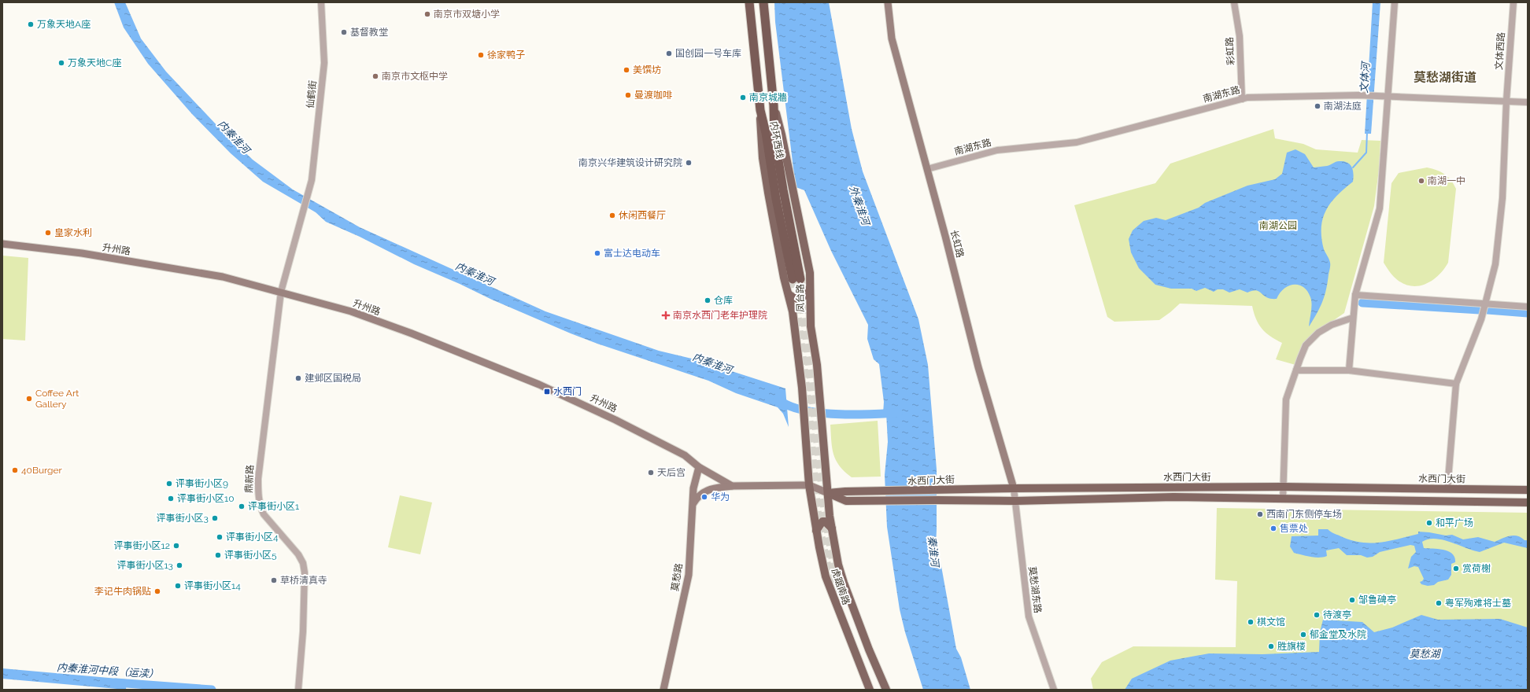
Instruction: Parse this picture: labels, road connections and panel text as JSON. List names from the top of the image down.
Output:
{
  "streets": {
    "highway": ["内环西线"],
    "main road": [
      "长虹路",
      "升州路",
      "凤台路",
      "水西门大街",
      "莫愁路",
      "虎踞南路"
    ],
    "street": [
      "彩虹路",
      "文体西路",
      "仙鹤街",
      "南湖东路",
      "鼎新路",
      "莫愁湖东路"
    ]
  },
  "crossings": [
    ["彩虹路", "南湖东路"],
    ["文体西路", "南湖东路"],
    ["文体西路", "水西门大街"],
    ["仙鹤街", "升州路"],
    ["仙鹤街", "鼎新路"],
    ["南湖东路", "长虹路"],
    ["内环西线", "凤台路"],
    ["长虹路", "水西门大街"],
    ["长虹路", "莫愁湖东路"],
    ["升州路", "鼎新路"],
    ["升州路", "莫愁路"],
    ["凤台路", "水西门大街"],
    ["凤台路", "虎踞南路"],
    ["水西门大街", "虎踞南路"],
    ["水西门大街", "莫愁湖东路"]
  ],
  "districts": ["莫愁湖街道"],
  "water": [
    "文体河",
    "内秦淮河",
    "外秦淮河",
    "秦淮河",
    "莫愁湖",
    "内秦淮河中段（运渎）"
  ],
  "parks": ["南湖公园"],
  "places": {
    "other": [
      "南京市双塘小学",
      "万象天地A座",
      "基督教堂",
      "国创园一号车库",
      "徐家鸭子",
      "万象天地C座",
      "美馔坊",
      "南京市文枢中学",
      "曼渡咖啡",
      "南京城牆",
      "南湖法庭",
      "南京兴华建筑设计研究院",
      "南湖一中",
      "休闲西餐厅",
      "皇家水利",
      "富士达电动车",
      "仓库",
      "建邺区国税局",
      "Coffee Art Gallery",
      "40Burger",
      "天后宫",
      "评事街小区9",
      "华为",
      "评事街小区10",
      "评事街小区1",
      "西南门东侧停车场",
      "评事街小区3",
      "和平广场",
      "售票处",
      "评事街小区4",
      "评事街小区12",
      "评事街小区5",
      "评事街小区13",
      "赏荷榭",
      "草桥清真寺",
      "评事街小区14",
      "李记牛肉锅贴",
      "邹鲁碑亭",
      "粤军殉难将士墓",
      "待渡亭",
      "棋文馆",
      "郁金堂及水院",
      "胜旗楼"
    ],
    "health": ["南京水西门老年护理院"],
    "transit": ["水西门"]
  }
}
